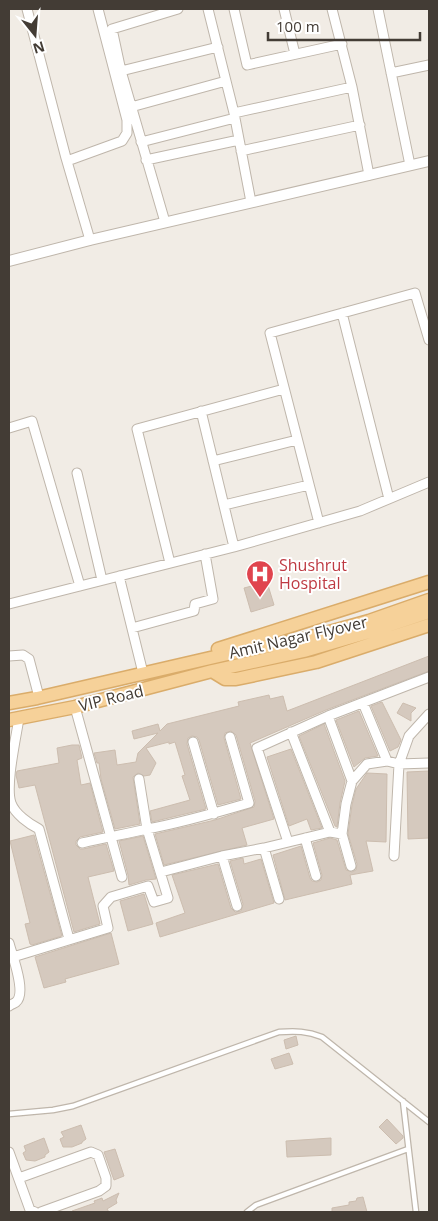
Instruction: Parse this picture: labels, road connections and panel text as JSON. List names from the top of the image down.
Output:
{
  "streets": {
    "main road": ["Amit Nagar Flyover", "VIP Road"]
  },
  "crossings": [
    ["Amit Nagar Flyover", "VIP Road"]
  ],
  "places": {
    "hospital": ["Shushrut Hospital"]
  },
  "scale_bar": "100 m",
  "north": "bottom"
}
